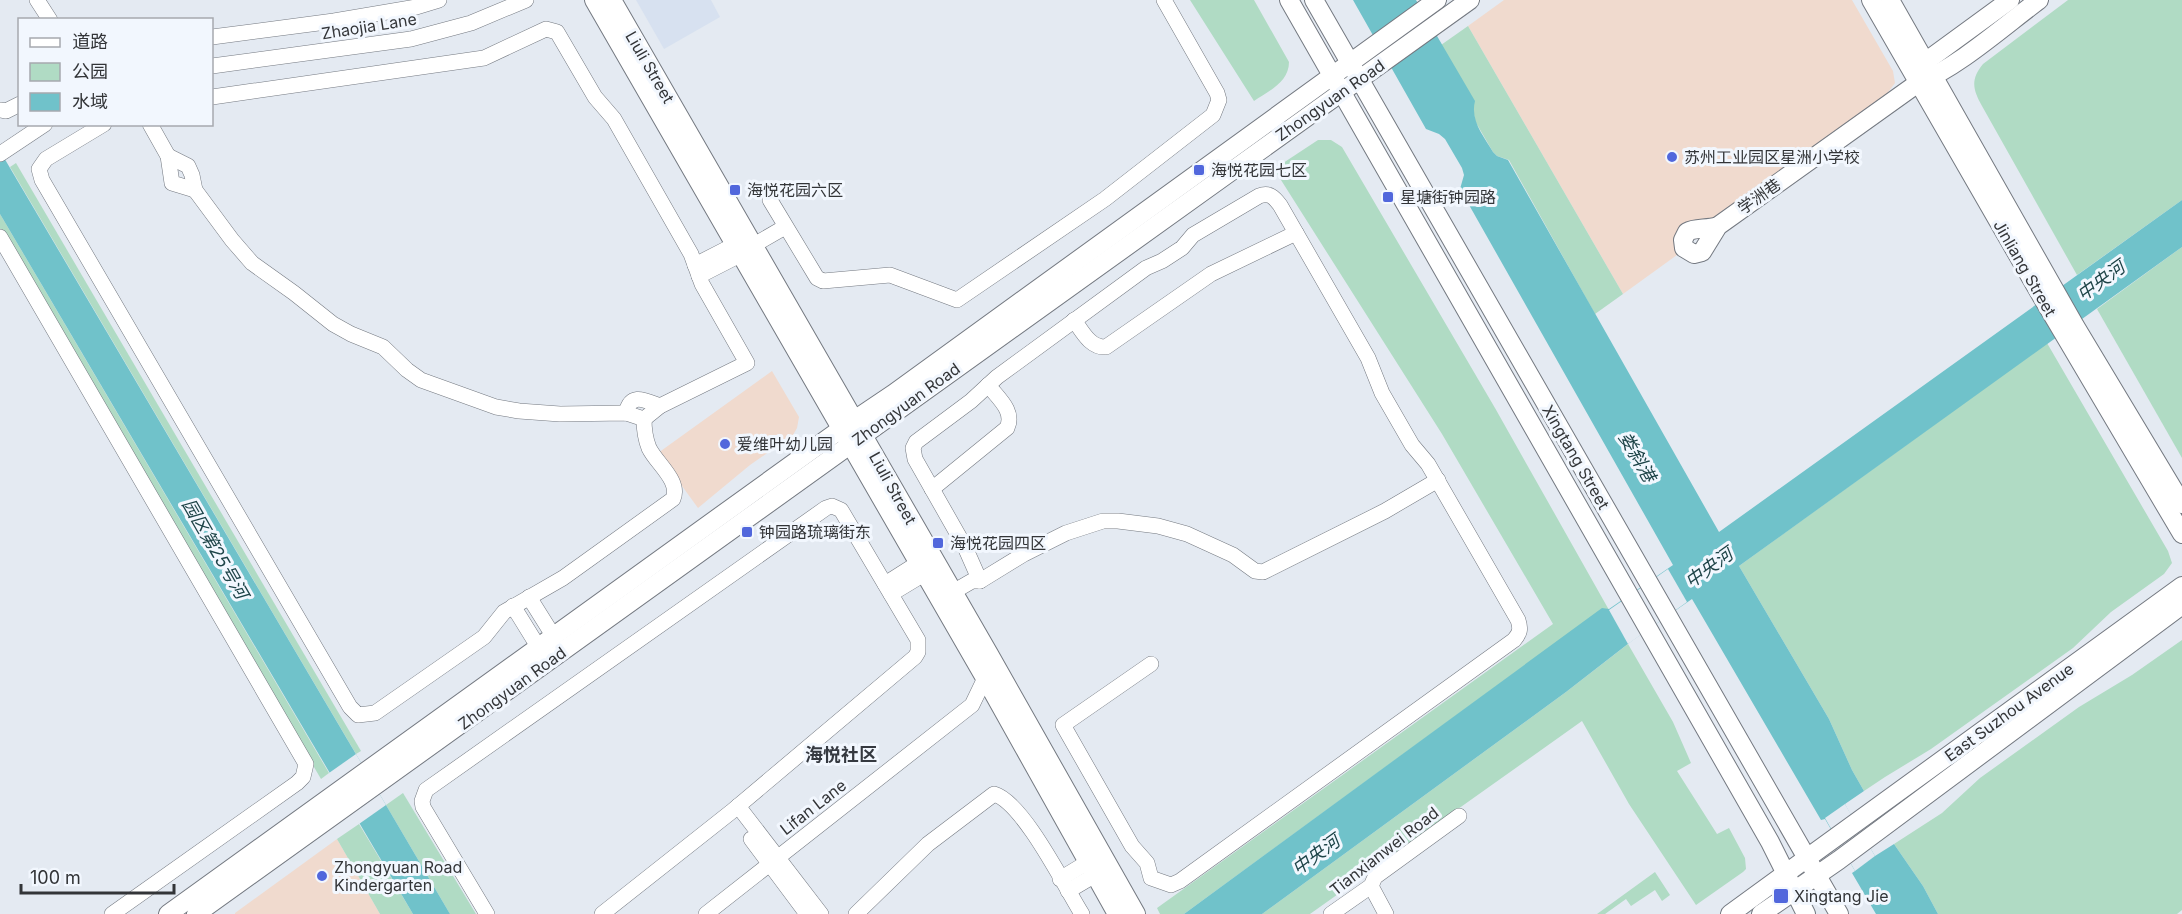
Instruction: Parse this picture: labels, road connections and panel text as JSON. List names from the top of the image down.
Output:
{
  "streets": {
    "main road": [
      "Liuli Street",
      "Zhongyuan Road",
      "学洲巷",
      "Jinliang Street",
      "Xingtang Street",
      "East Suzhou Avenue"
    ],
    "street": ["Zhaojia Lane", "Lifan Lane", "Tianxianwei Road"]
  },
  "crossings": [
    ["Liuli Street", "Zhongyuan Road"],
    ["Liuli Street", "Lifan Lane"],
    ["Zhongyuan Road", "Xingtang Street"],
    ["学洲巷", "Jinliang Street"],
    ["Xingtang Street", "East Suzhou Avenue"]
  ],
  "districts": ["海悦社区"],
  "water": ["中央河", "娄斜港", "园区第25号河"],
  "places": {
    "other": ["苏州工业园区星洲小学校", "爱维叶幼儿园", "Zhongyuan Road Kindergarten"],
    "transit": [
      "海悦花园七区",
      "海悦花园六区",
      "星塘街钟园路",
      "钟园路琉璃街东",
      "海悦花园四区",
      "Xingtang Jie"
    ]
  },
  "legend": ["道路", "公园", "水域"],
  "scale_bar": "100 m"
}
